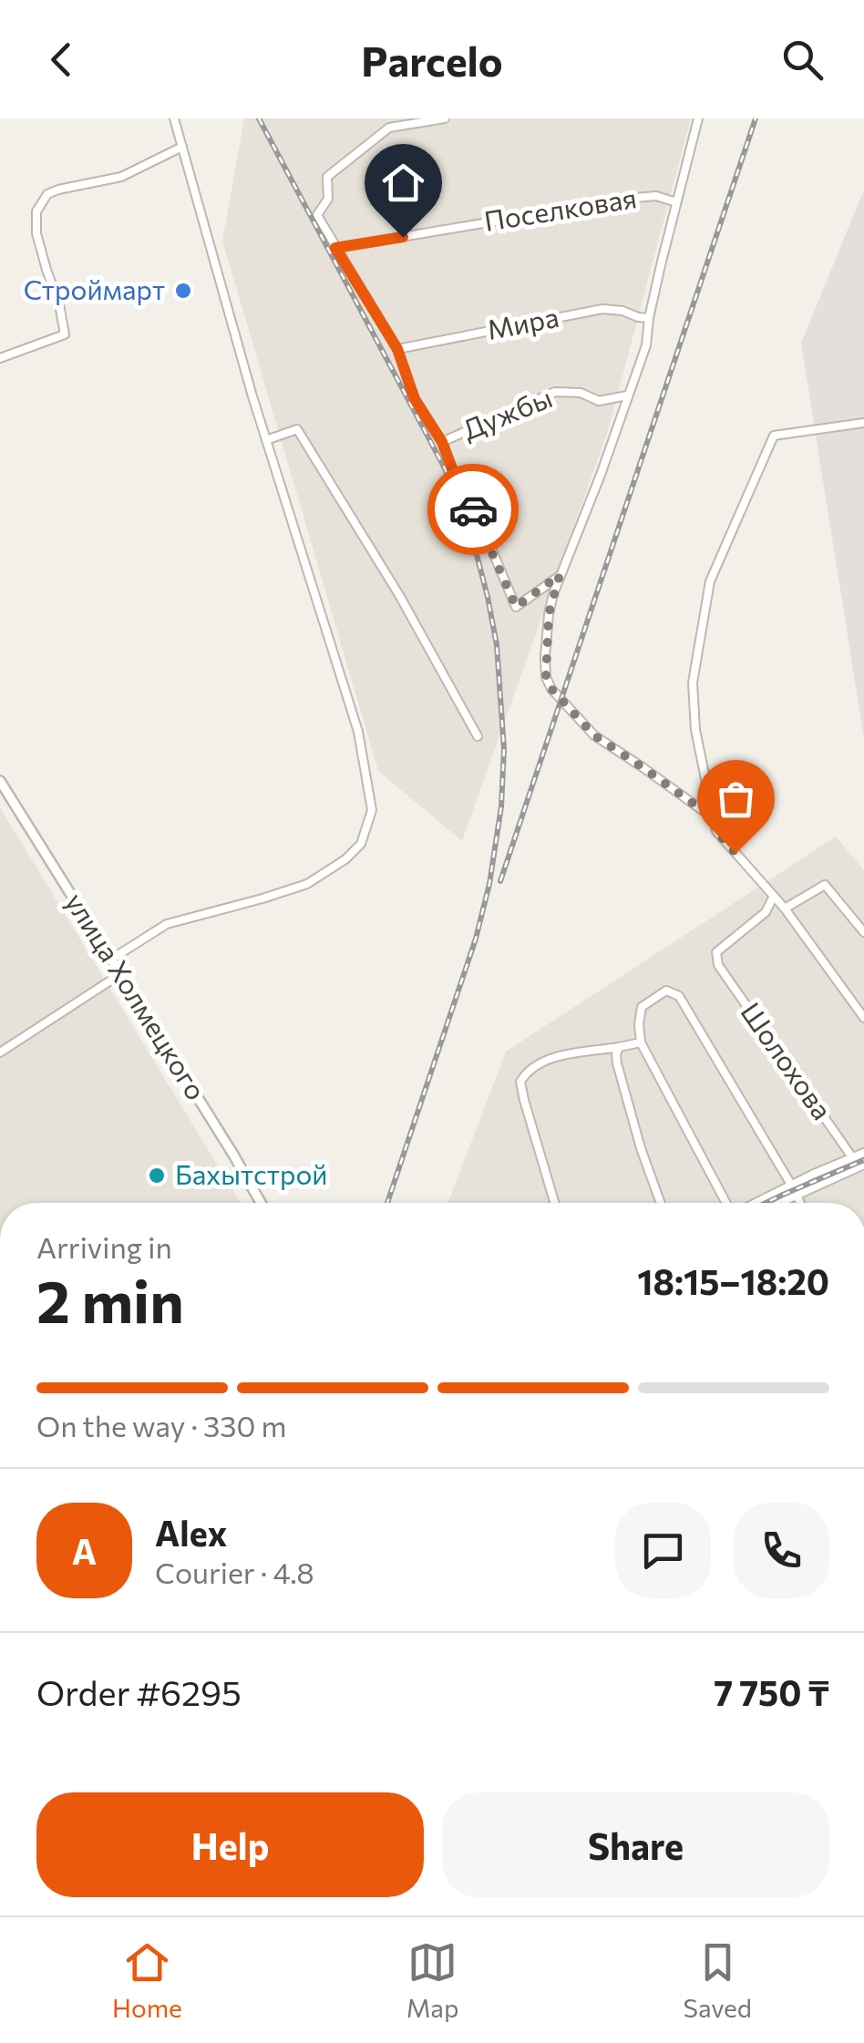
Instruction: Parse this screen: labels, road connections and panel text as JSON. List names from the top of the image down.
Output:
{
  "streets": {
    "street": [
      "Поселковая",
      "Мира",
      "Дужбы",
      "улица Холмецкого",
      "Шолохова"
    ]
  },
  "places": ["Строймарт", "Бахытстрой"],
  "page": {
    "header": "Parcelo",
    "heading": ["2 min", "Arriving in", "18:15–18:20"],
    "panel": [
      "Alex",
      "Courier · 4.8",
      "Order #6295",
      "7 750 ₸"
    ],
    "bar": "On the way · 330 m",
    "round": "A",
    "buttons": ["Help", "Share"],
    "tabs": ["Home", "Map", "Saved"]
  }
}
